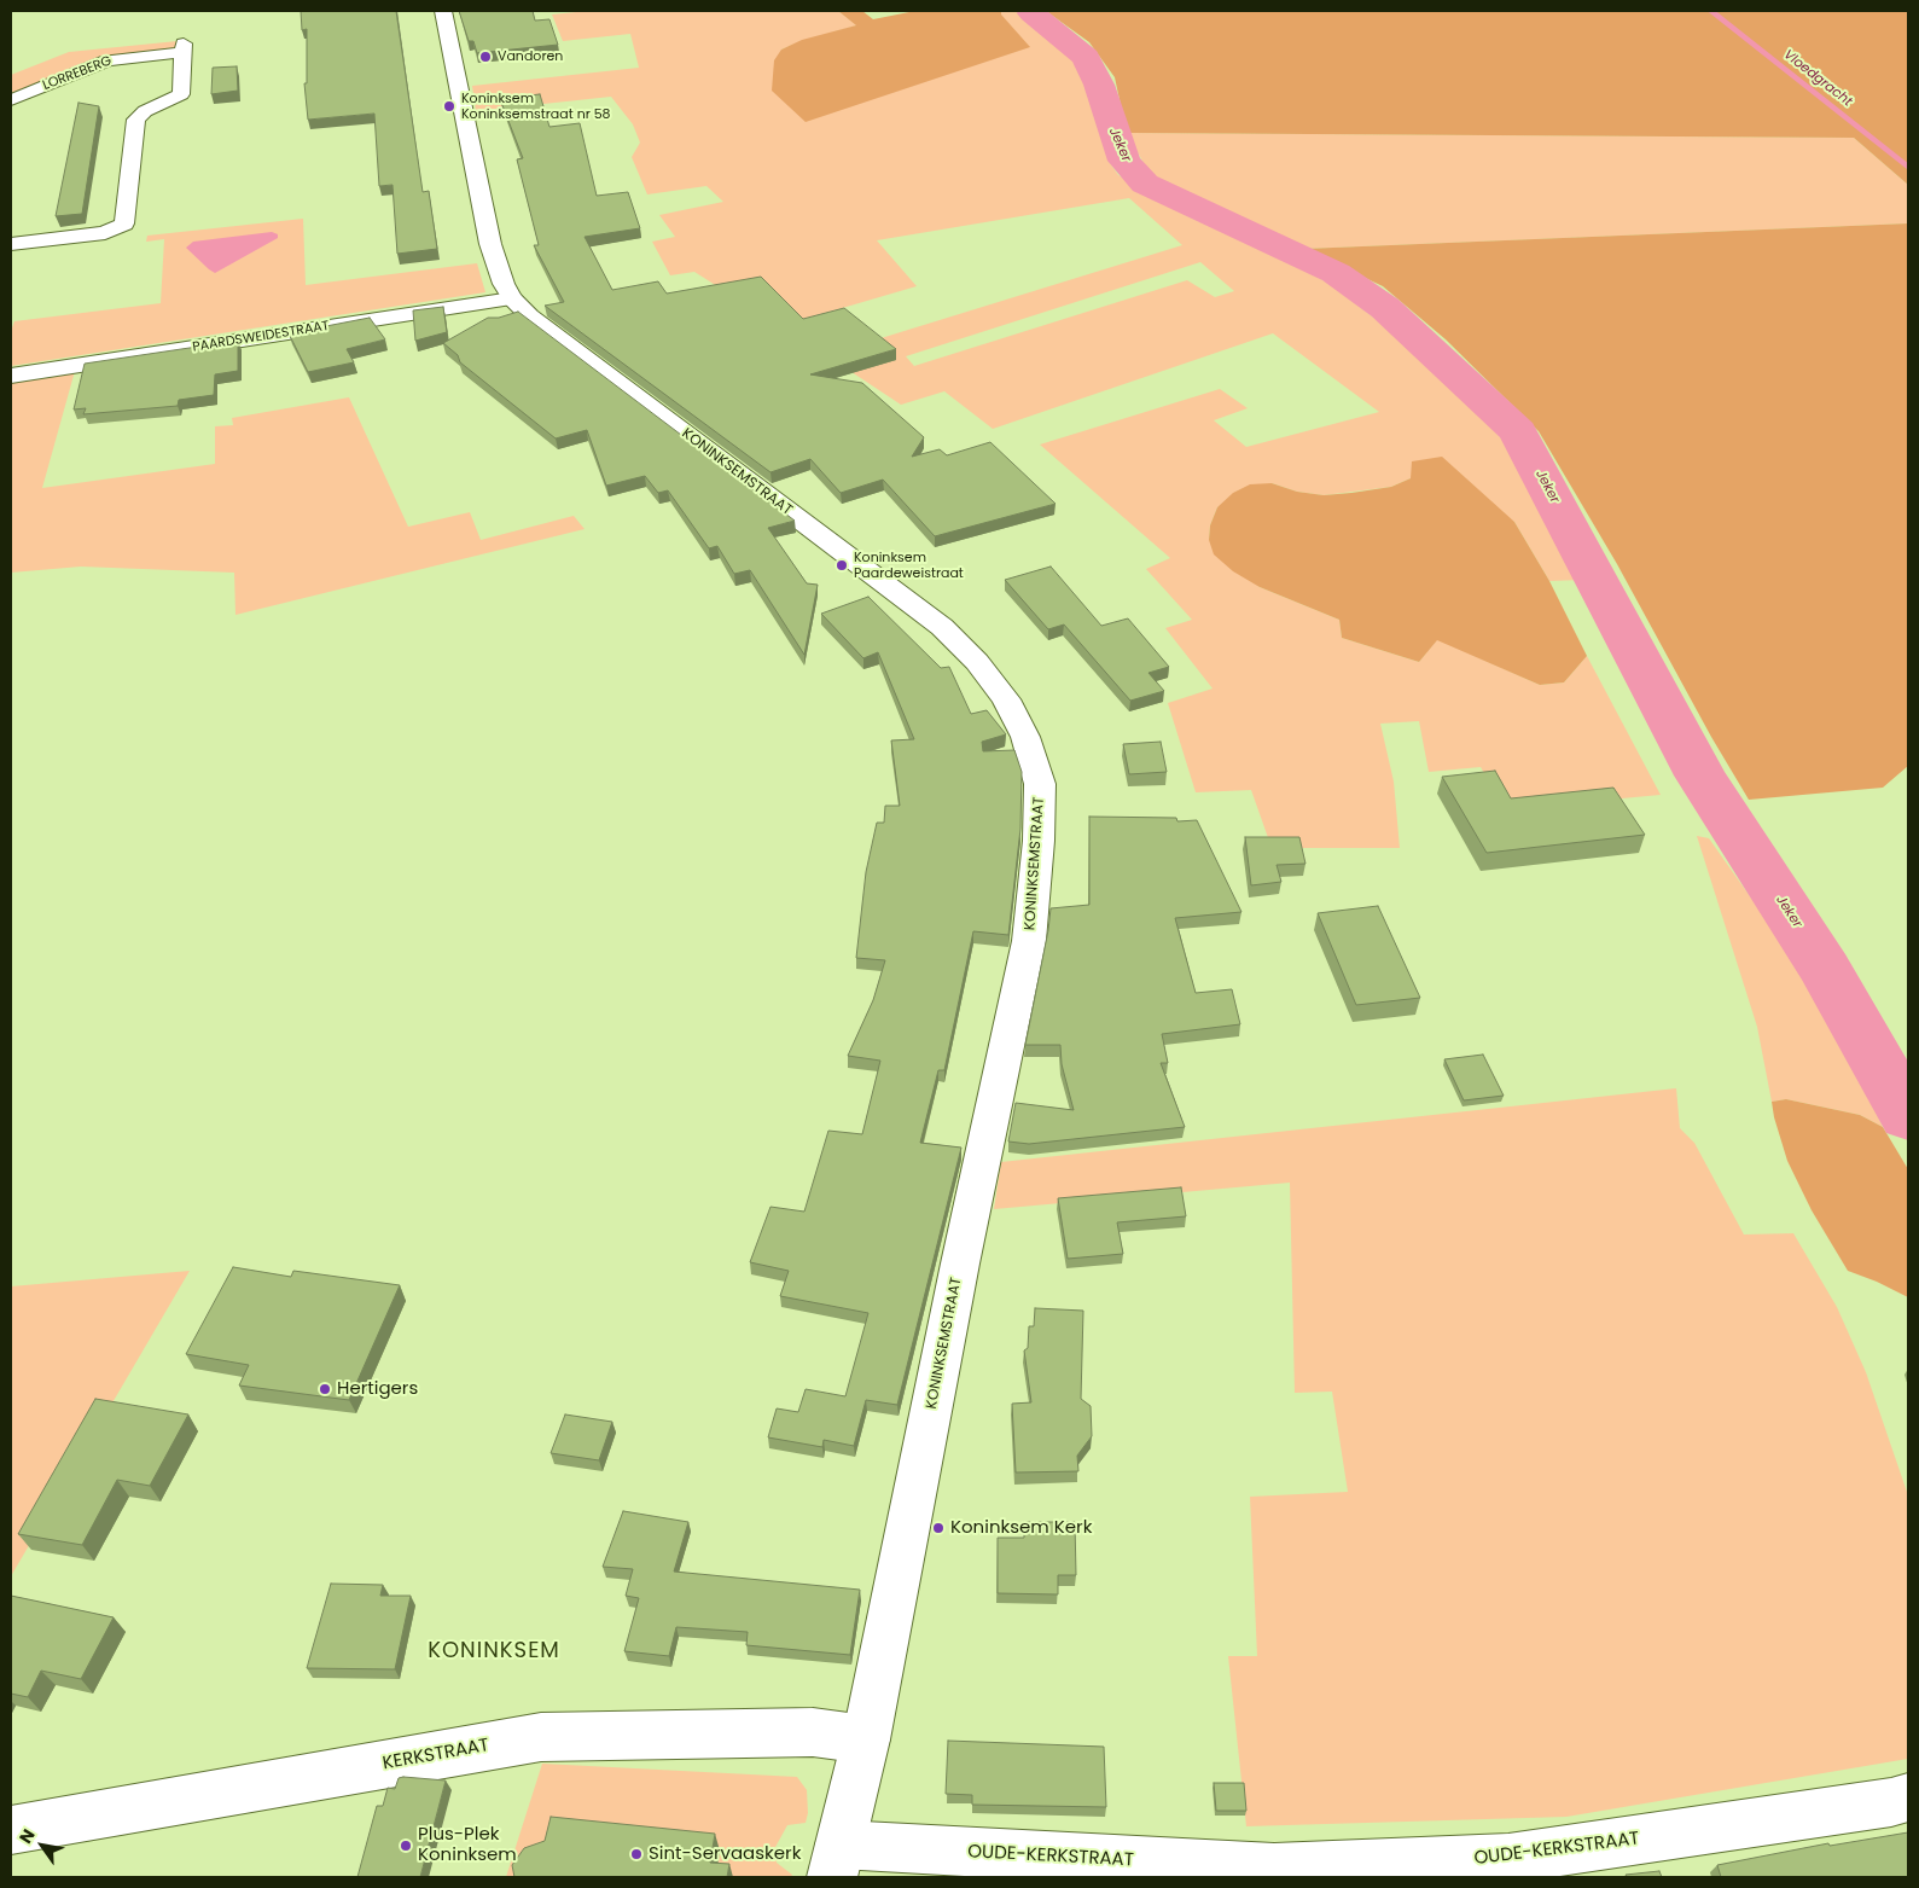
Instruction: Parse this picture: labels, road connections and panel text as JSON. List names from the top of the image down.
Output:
{
  "streets": {
    "street": [
      "LORREBERG",
      "PAARDSWEIDESTRAAT",
      "KONINKSEMSTRAAT",
      "KERKSTRAAT",
      "OUDE-KERKSTRAAT"
    ]
  },
  "crossings": [
    ["PAARDSWEIDESTRAAT", "KONINKSEMSTRAAT"],
    ["KONINKSEMSTRAAT", "KERKSTRAAT"],
    ["KONINKSEMSTRAAT", "OUDE-KERKSTRAAT"]
  ],
  "districts": ["KONINKSEM"],
  "water": ["Vloedgracht", "Jeker"],
  "places": [
    "Vandoren",
    "Koninksem Koninksemstraat nr 58",
    "Koninksem Paardeweistraat",
    "Hertigers",
    "Koninksem Kerk",
    "Plus-Plek Koninksem",
    "Sint-Servaaskerk"
  ],
  "north": "top left"
}
